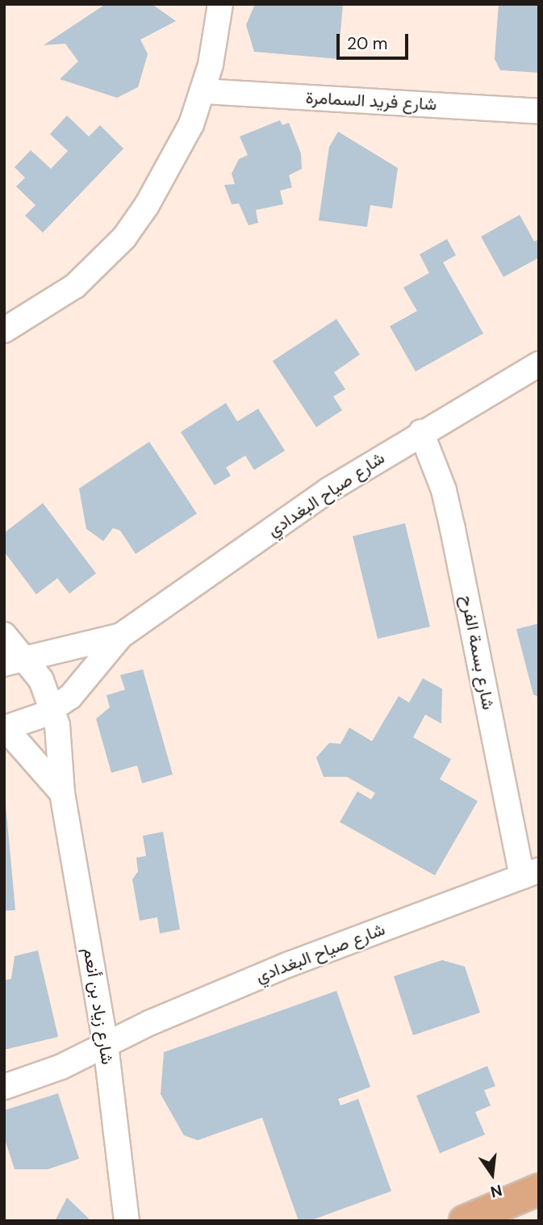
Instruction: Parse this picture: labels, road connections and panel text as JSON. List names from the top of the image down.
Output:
{
  "streets": {
    "street": [
      "شارع فريد السمامرة",
      "شارع صياح البغدادي",
      "شارع بسمة الفرح",
      "شارع زياد بن أنعم"
    ]
  },
  "crossings": [
    ["شارع صياح البغدادي", "شارع بسمة الفرح"],
    ["شارع صياح البغدادي", "شارع زياد بن أنعم"]
  ],
  "scale_bar": "20 m",
  "north": "bottom"
}
